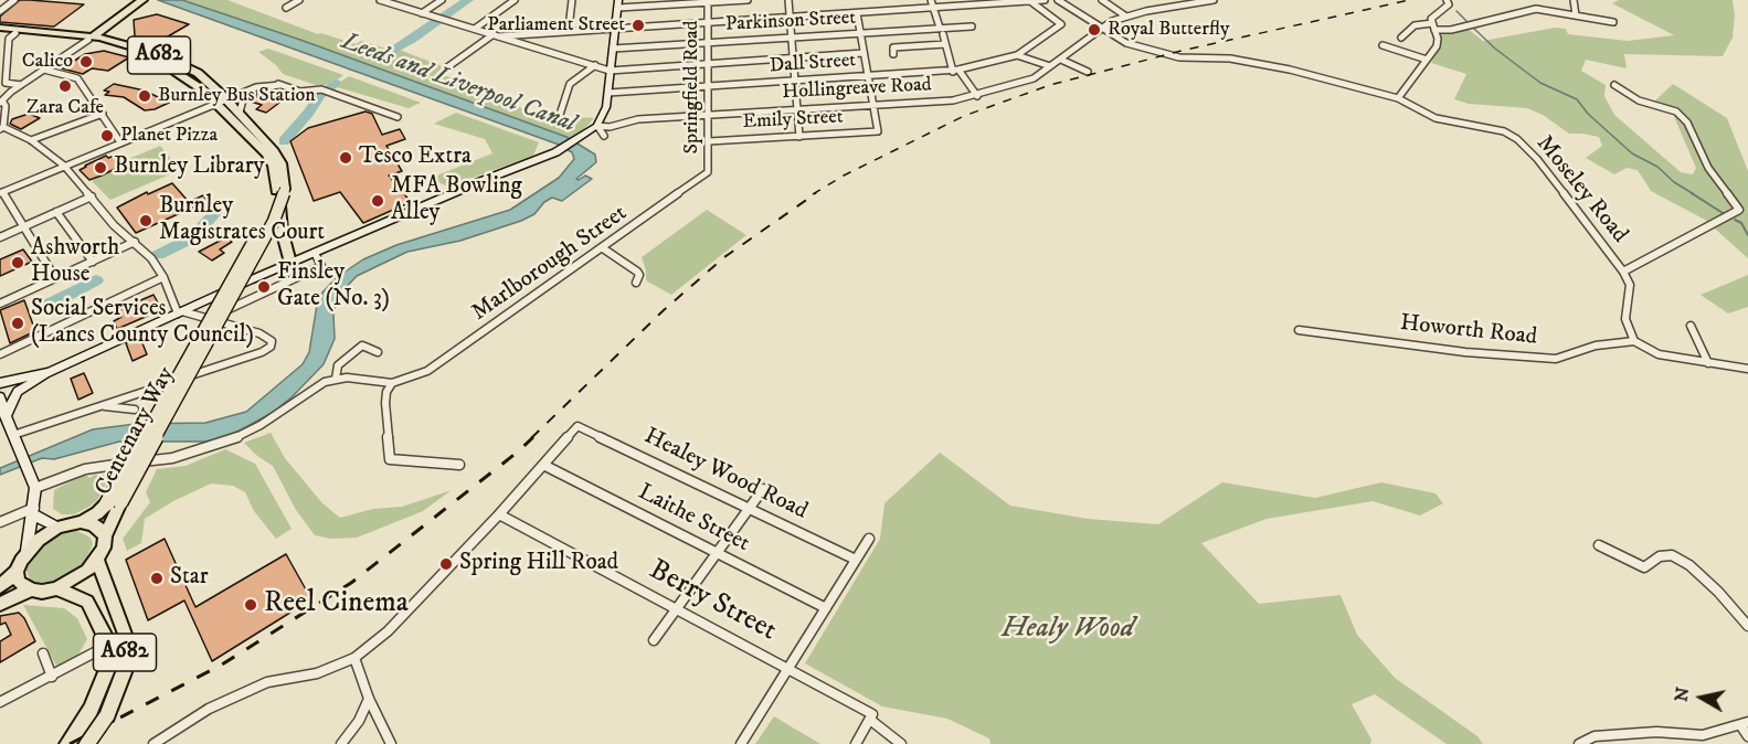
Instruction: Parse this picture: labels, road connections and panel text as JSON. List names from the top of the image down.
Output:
{
  "streets": {
    "main road": ["A682", "Centenary Way"],
    "street": [
      "Parkinson Street",
      "Dall Street",
      "Springfield Road",
      "Hollingreave Road",
      "Emily Street",
      "Moseley Road",
      "Marlborough Street",
      "Howorth Road",
      "Healey Wood Road",
      "Laithe Street",
      "Berry Street"
    ]
  },
  "crossings": [
    ["Parkinson Street", "Springfield Road"],
    ["A682", "Centenary Way"],
    ["Dall Street", "Springfield Road"],
    ["Springfield Road", "Hollingreave Road"],
    ["Springfield Road", "Emily Street"],
    ["Springfield Road", "Marlborough Street"],
    ["Hollingreave Road", "Emily Street"],
    ["Hollingreave Road", "Moseley Road"],
    ["Moseley Road", "Howorth Road"],
    ["Healey Wood Road", "Laithe Street"]
  ],
  "water": ["Leeds and Liverpool Canal"],
  "parks": ["Healy Wood"],
  "places": [
    "Parliament Street",
    "Royal Butterfly",
    "Calico",
    "Zara Cafe",
    "Burnley Bus Station",
    "Planet Pizza",
    "Tesco Extra",
    "Burnley Library",
    "MFA Bowling Alley",
    "Burnley Magistrates Court",
    "Ashworth House",
    "Finsley Gate (No. 3)",
    "Social Services (Lancs County Council)",
    "Spring Hill Road",
    "Star",
    "Reel Cinema"
  ],
  "north": "left"
}
